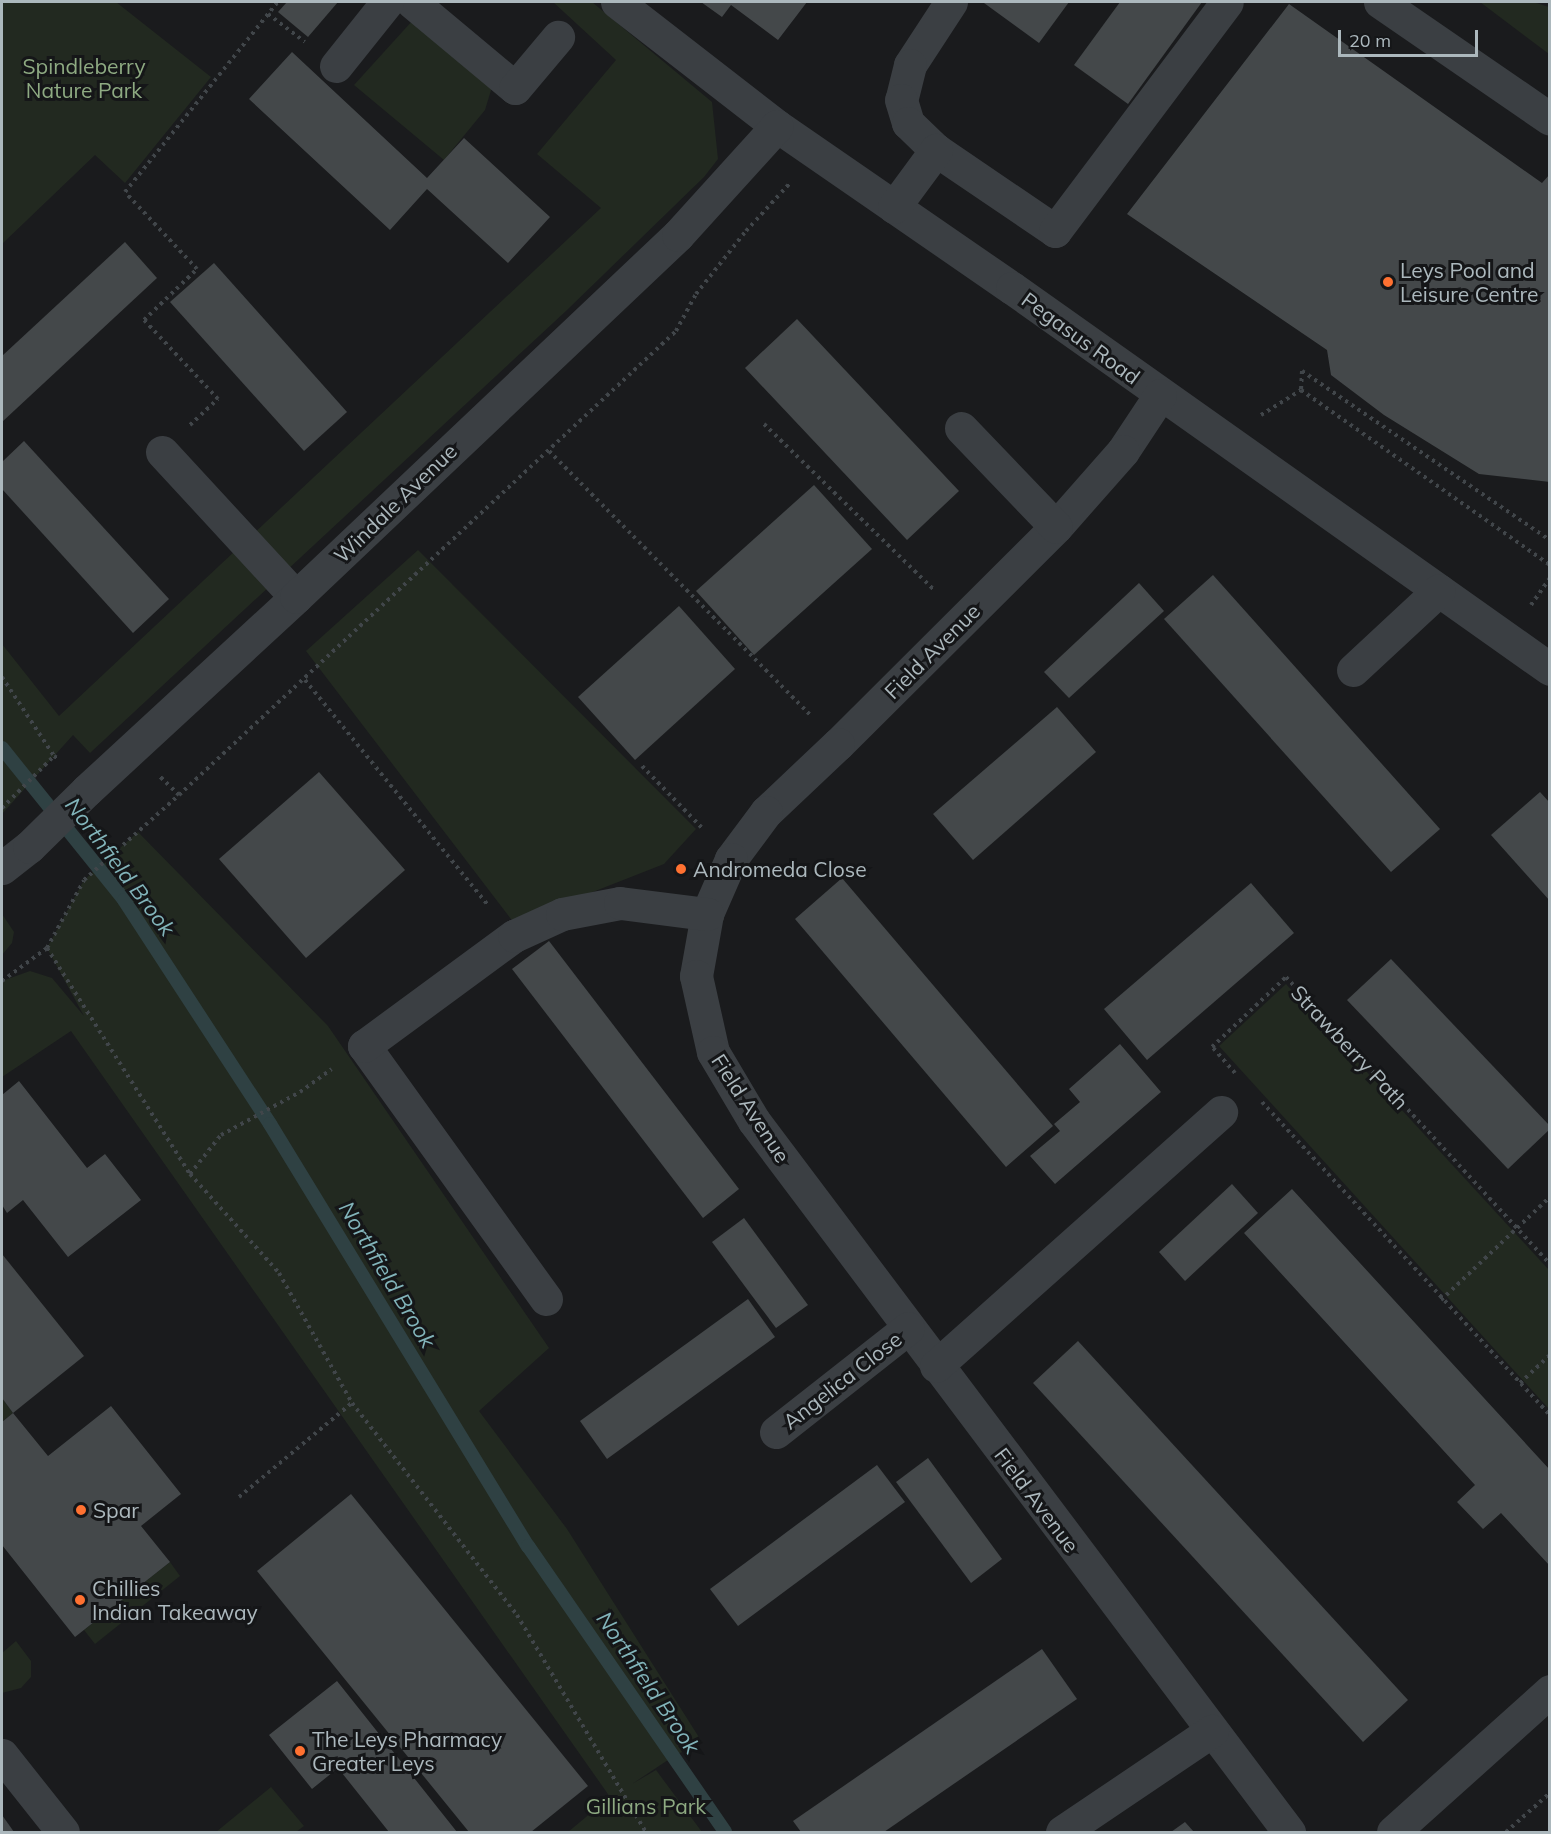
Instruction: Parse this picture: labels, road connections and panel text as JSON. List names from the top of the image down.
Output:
{
  "streets": {
    "street": [
      "Pegasus Road",
      "Windale Avenue",
      "Field Avenue",
      "Angelica Close"
    ],
    "path": ["Strawberry Path"]
  },
  "crossings": [
    ["Pegasus Road", "Windale Avenue"],
    ["Pegasus Road", "Field Avenue"],
    ["Field Avenue", "Angelica Close"]
  ],
  "water": ["Northfield Brook"],
  "parks": ["Spindleberry Nature Park", "Gillians Park"],
  "places": [
    "Leys Pool and Leisure Centre",
    "Andromeda Close",
    "Spar",
    "Chillies Indian Takeaway",
    "The Leys Pharmacy Greater Leys"
  ],
  "scale_bar": "20 m"
}
